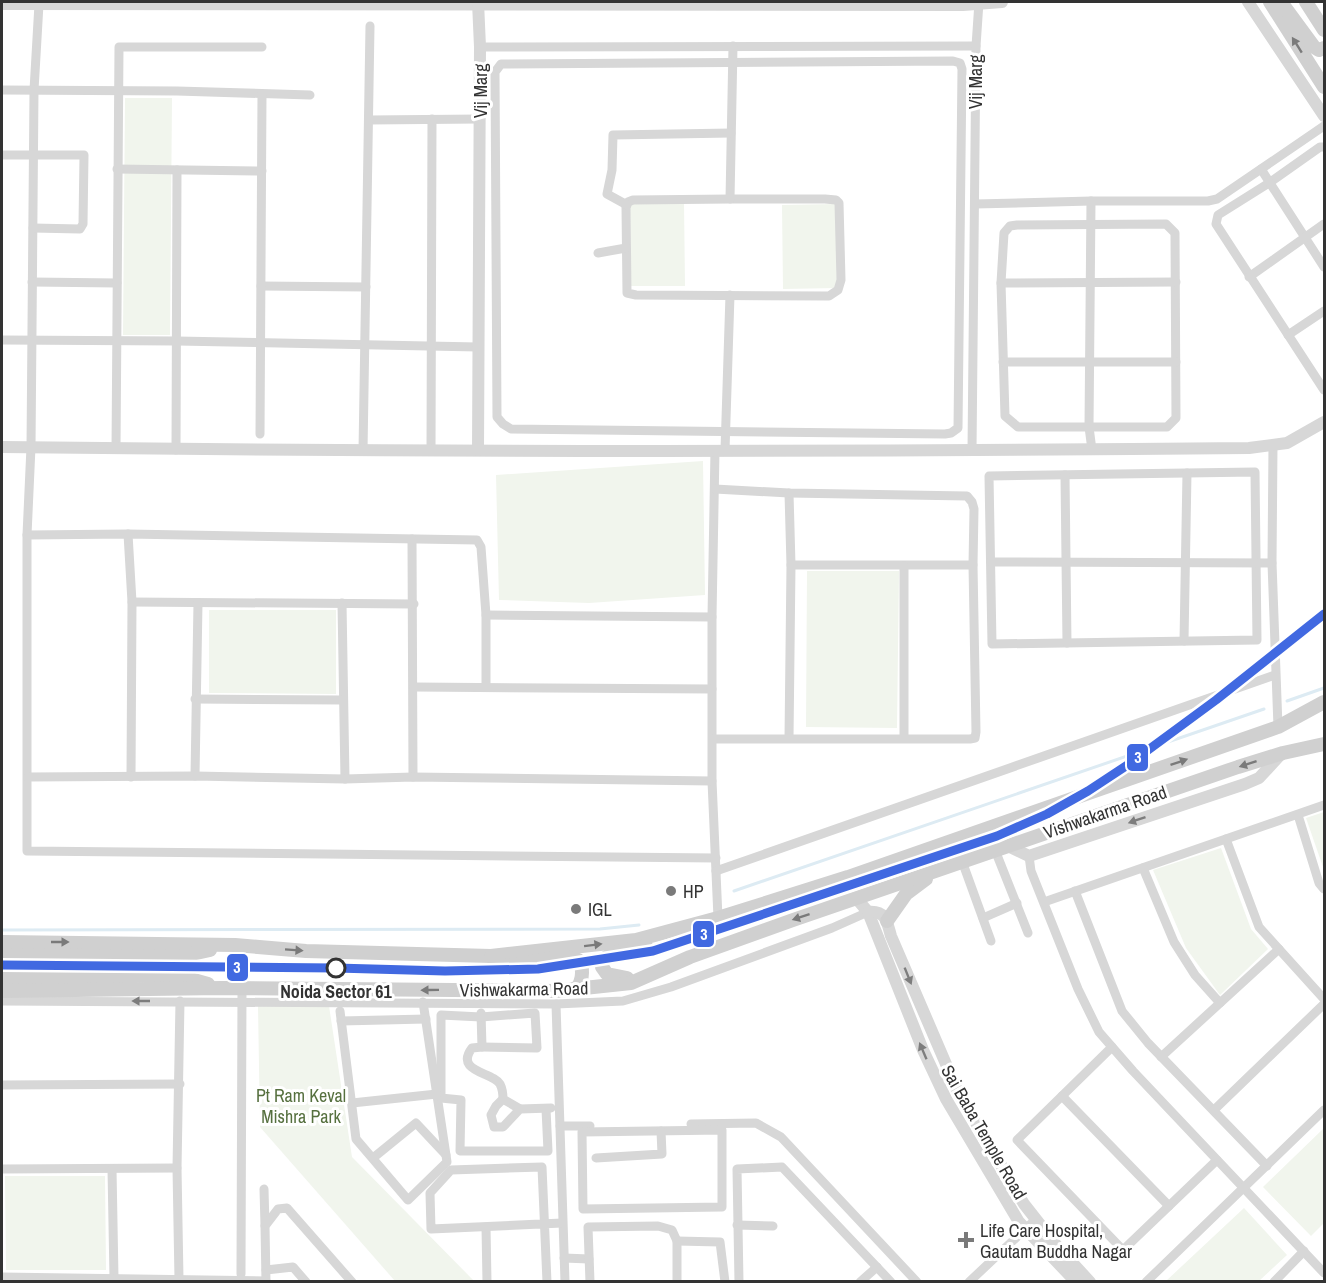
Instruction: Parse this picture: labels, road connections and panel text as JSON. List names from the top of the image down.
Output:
{
  "streets": {
    "main road": ["Vishwakarma Road"],
    "street": ["Vij Marg", "Sai Baba Temple Road"]
  },
  "crossings": [
    ["Vishwakarma Road", "Sai Baba Temple Road"]
  ],
  "parks": ["Pt Ram Keval Mishra Park"],
  "places": {
    "other": ["HP", "IGL", "Noida Sector 61"],
    "health": ["Life Care Hospital, Gautam Buddha Nagar"]
  },
  "lines": ["transit line 3"]
}
